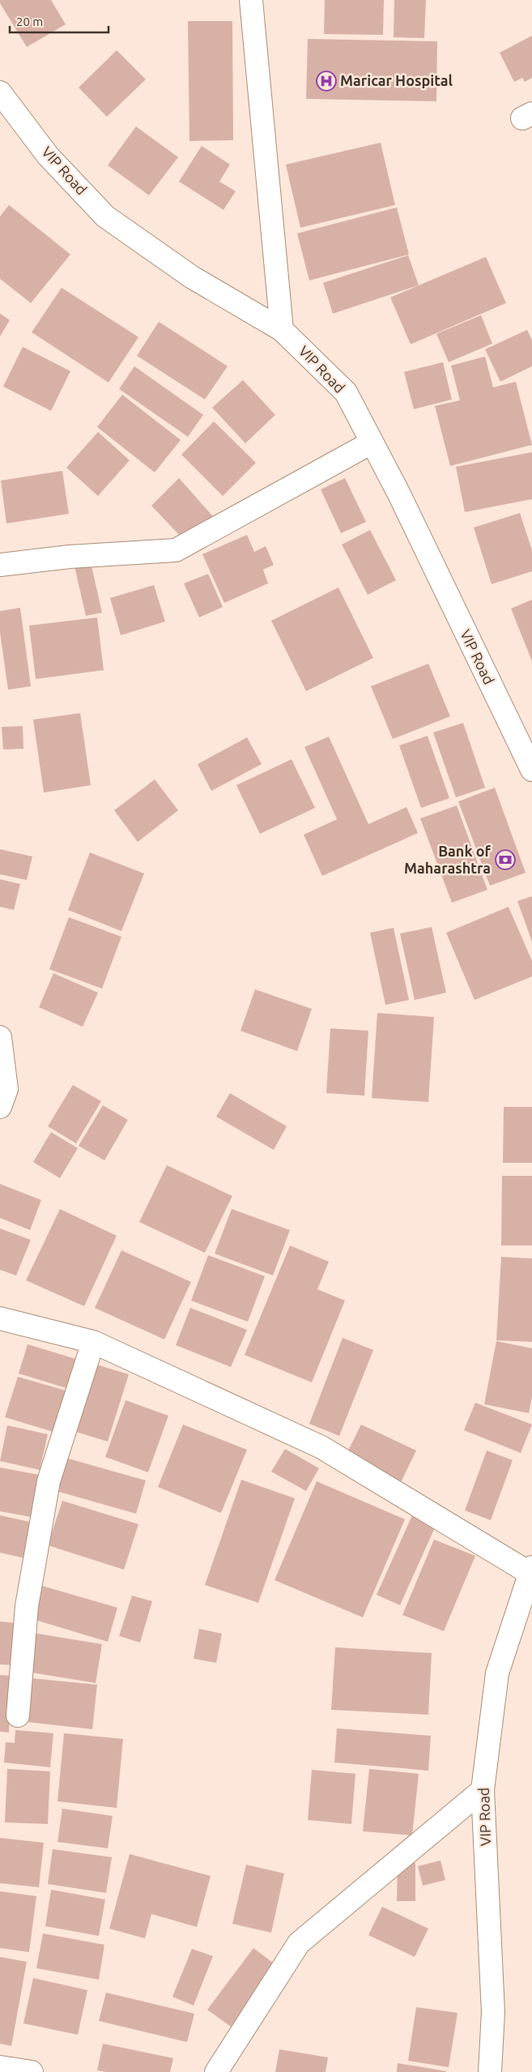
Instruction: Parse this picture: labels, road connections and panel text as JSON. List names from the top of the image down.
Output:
{
  "streets": {
    "main road": ["VIP Road"]
  },
  "places": {
    "hospital": ["Maricar Hospital"],
    "bank": ["Bank of Maharashtra"]
  },
  "scale_bar": "20 m"
}
